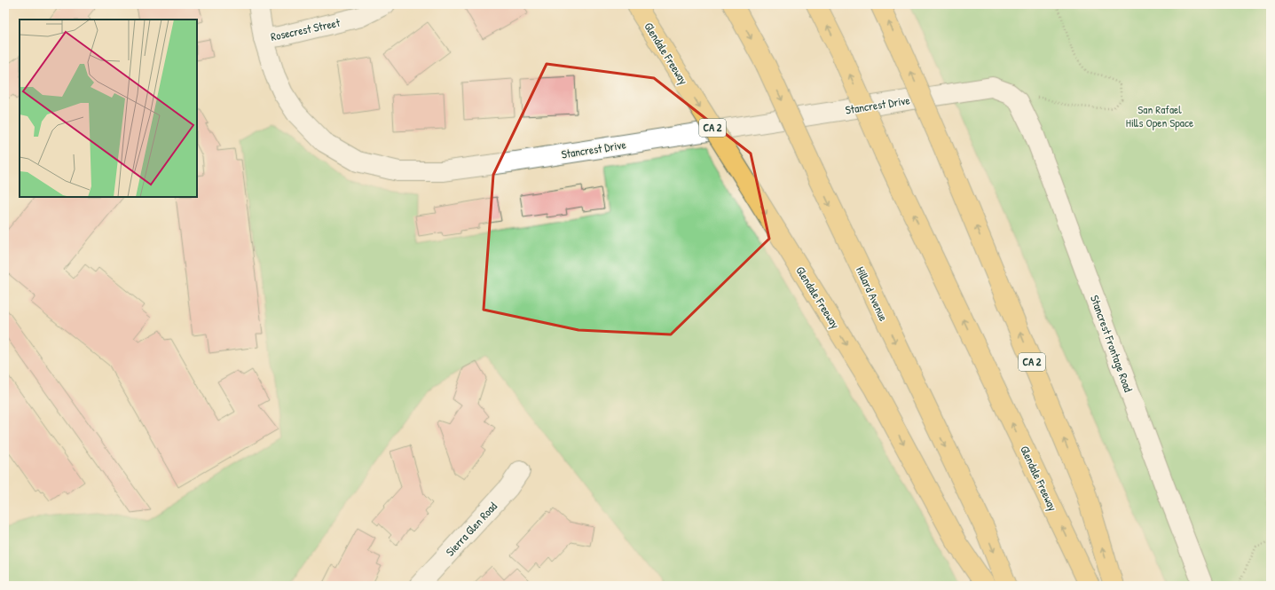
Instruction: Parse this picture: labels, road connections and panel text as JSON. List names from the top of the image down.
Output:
{
  "streets": {
    "highway": ["Glendale Freeway", "CA 2", "Hillard Avenue"],
    "street": [
      "Rosecrest Street",
      "Stancrest Drive",
      "Stancrest Frontage Road",
      "Sierra Glen Road"
    ]
  },
  "crossings": [
    ["Rosecrest Street", "Stancrest Drive"],
    ["Stancrest Drive", "Stancrest Frontage Road"]
  ],
  "parks": ["San Rafael Hills Open Space"]
}
